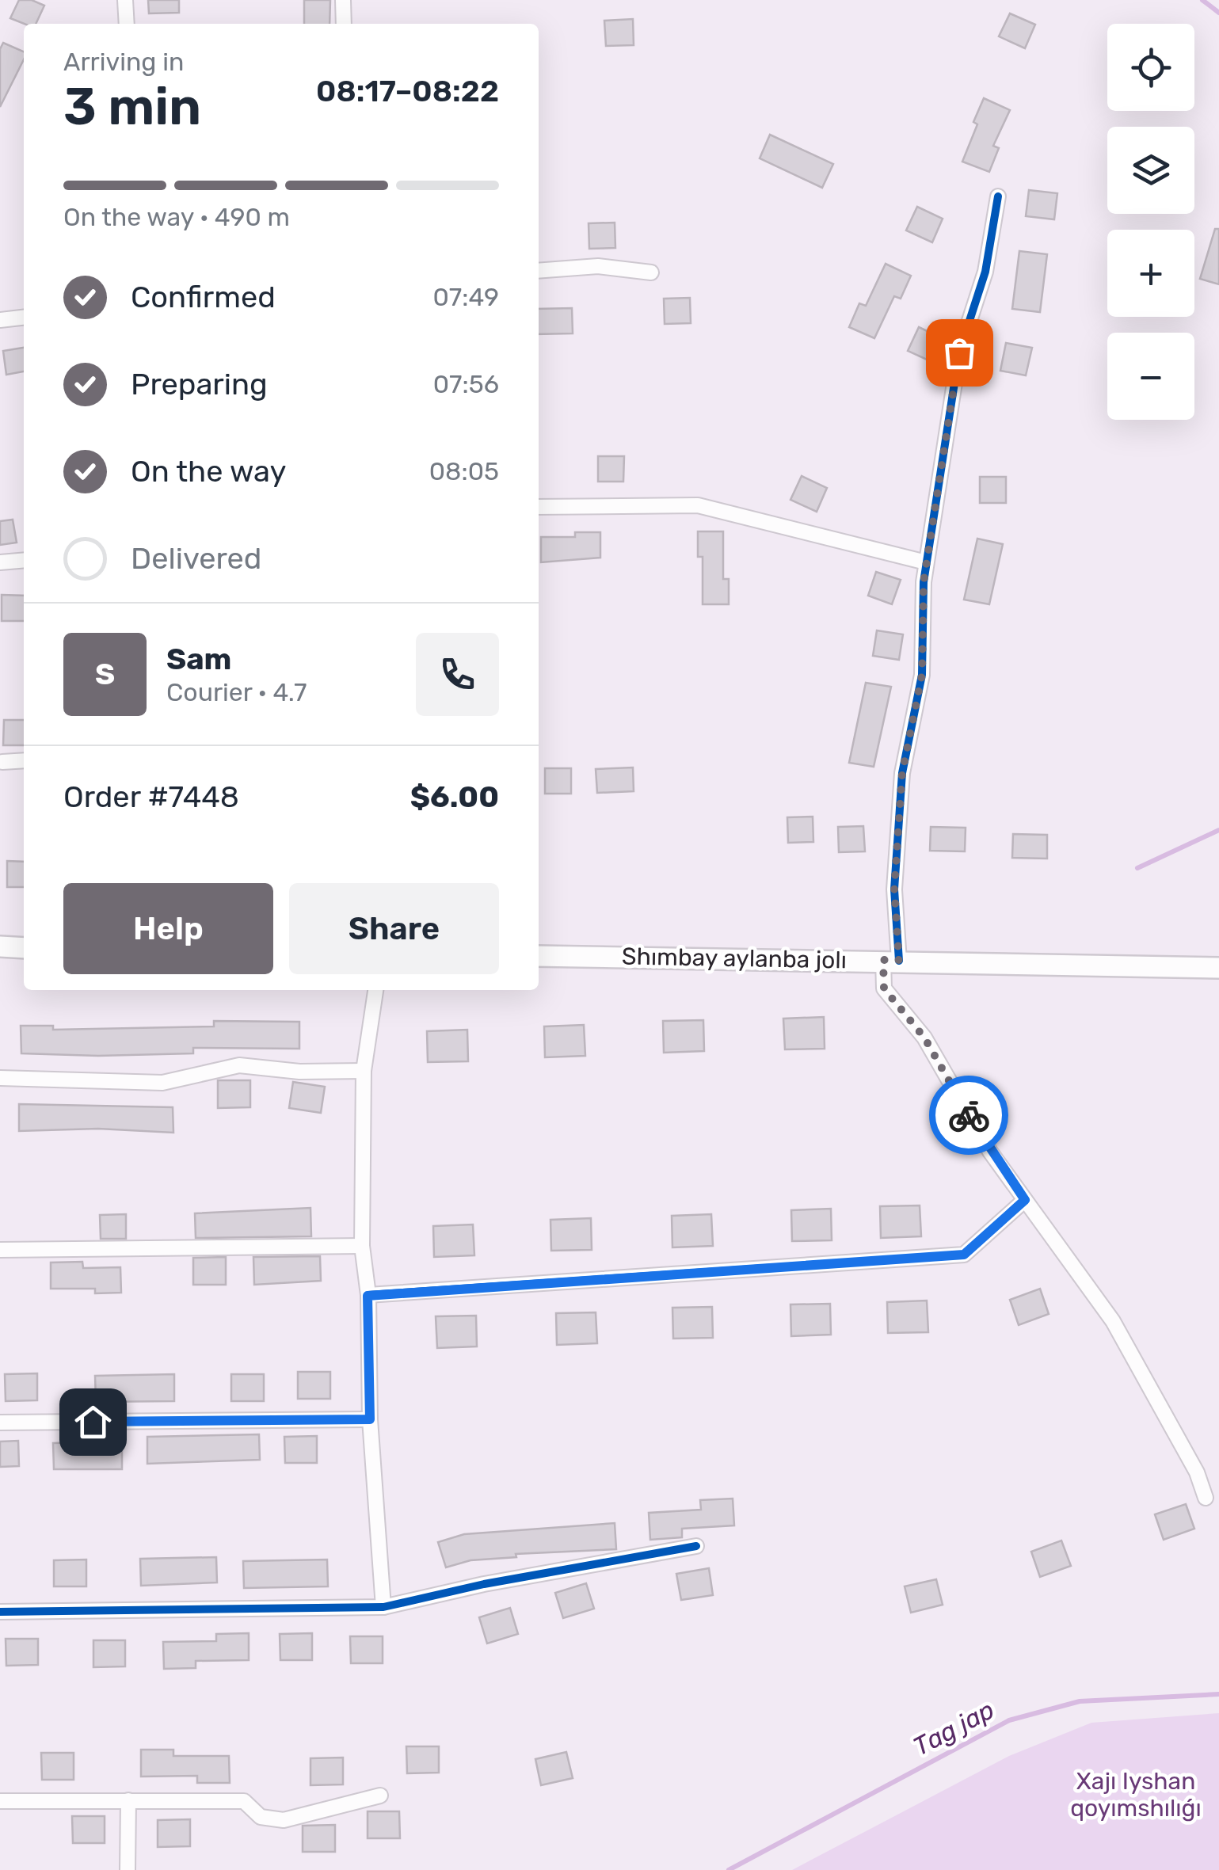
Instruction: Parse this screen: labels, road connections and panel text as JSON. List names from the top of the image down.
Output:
{
  "streets": {
    "main road": ["Shımbay aylanba jolı"]
  },
  "water": ["Tag jap"],
  "parks": ["Xajı Iyshan qoyımshılıǵı"],
  "page": {
    "map_buttons": ["+", "−"],
    "heading": ["3 min", "Arriving in", "08:17–08:22"],
    "panel": [
      "Sam",
      "Courier · 4.7",
      "Order #7448",
      "$6.00"
    ],
    "bar": "On the way · 490 m",
    "list": [
      ["Confirmed", "07:49"],
      ["Preparing", "07:56"],
      ["On the way", "08:05"],
      "Delivered"
    ],
    "round": "S",
    "buttons": ["Help", "Share"]
  }
}
